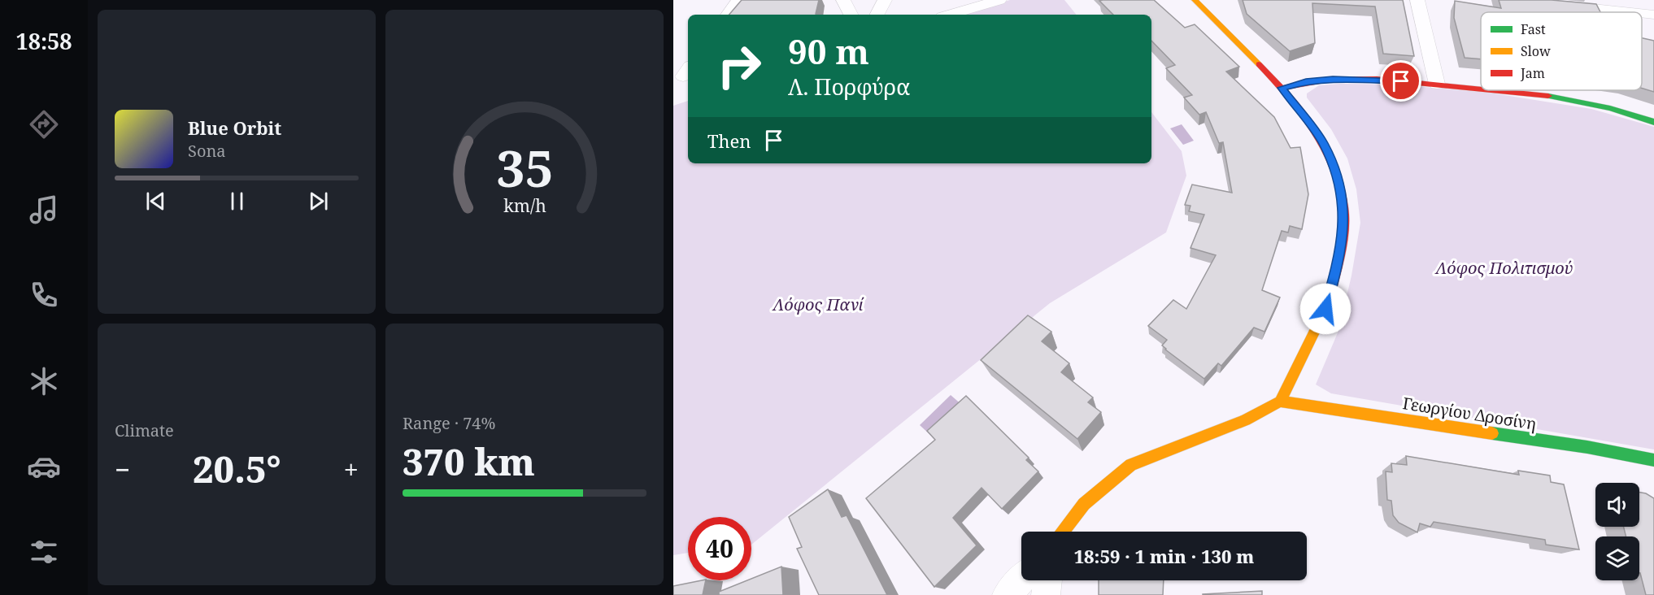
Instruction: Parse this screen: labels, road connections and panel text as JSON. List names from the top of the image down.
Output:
{
  "streets": {
    "street": ["Γεωργίου Δροσίνη"]
  },
  "parks": ["Λόφος Πολιτισμού", "Λόφος Πανί"],
  "legend": ["Fast", "Slow", "Jam"],
  "page": {
    "tabs": "18:58",
    "turn": ["90 m", "Λ. Πορφύρα"],
    "song": ["Blue Orbit", "Sona"],
    "then": "Then",
    "tile": [
      "Climate",
      ["Range · 74%", "370 km"]
    ],
    "heat": ["−", "20.5°", "+"],
    "limit": "40",
    "trip": "18:59 · 1 min · 130 m",
    "gauge": ["35", "km/h"]
  }
}
